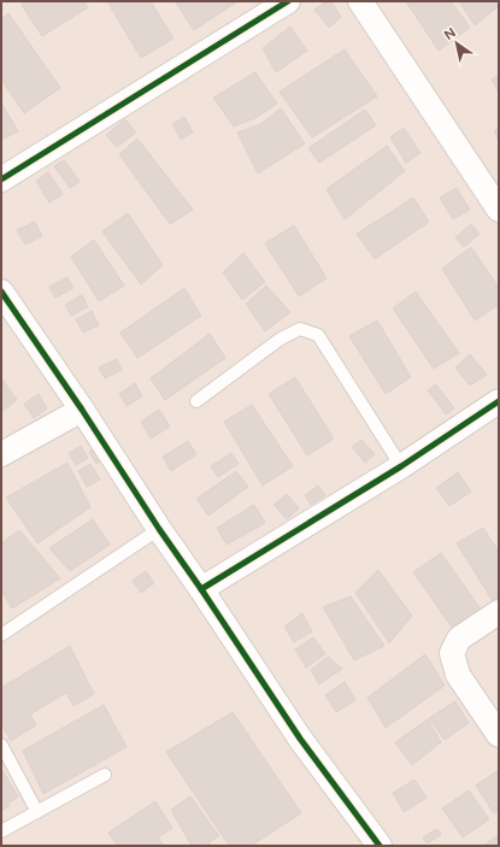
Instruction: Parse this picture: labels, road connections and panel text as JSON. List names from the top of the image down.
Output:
{
  "north": "top left"
}
